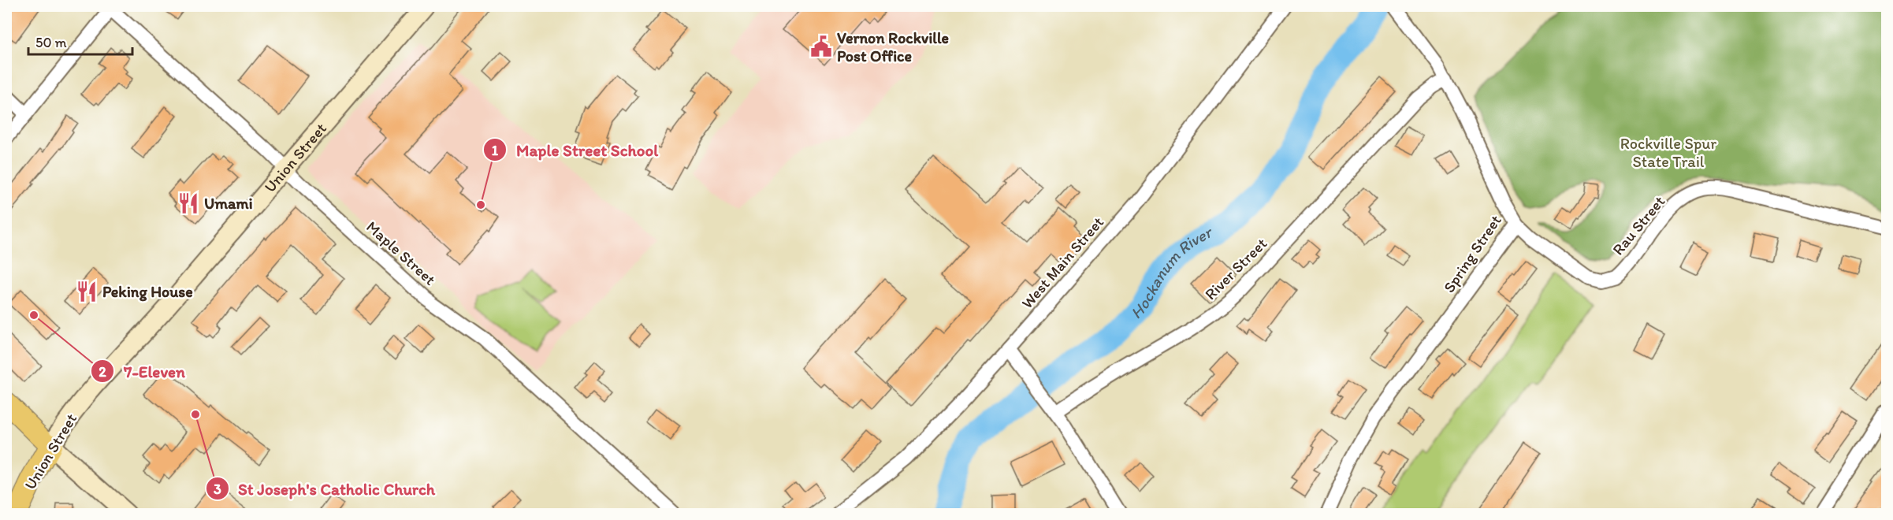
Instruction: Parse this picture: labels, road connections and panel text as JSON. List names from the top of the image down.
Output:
{
  "streets": {
    "main road": ["Union Street"],
    "street": [
      "Rau Street",
      "Maple Street",
      "Spring Street",
      "West Main Street",
      "River Street"
    ]
  },
  "crossings": [
    ["Union Street", "Maple Street"],
    ["Rau Street", "Spring Street"],
    ["Spring Street", "River Street"]
  ],
  "water": ["Hockanum River"],
  "parks": ["Rockville Spur State Trail"],
  "places": {
    "public building": ["Vernon Rockville Post Office"],
    "restaurant": ["Umami", "Peking House"],
    "other": ["Maple Street School", "7-Eleven", "St Joseph's Catholic Church"]
  },
  "scale_bar": "50 m"
}
